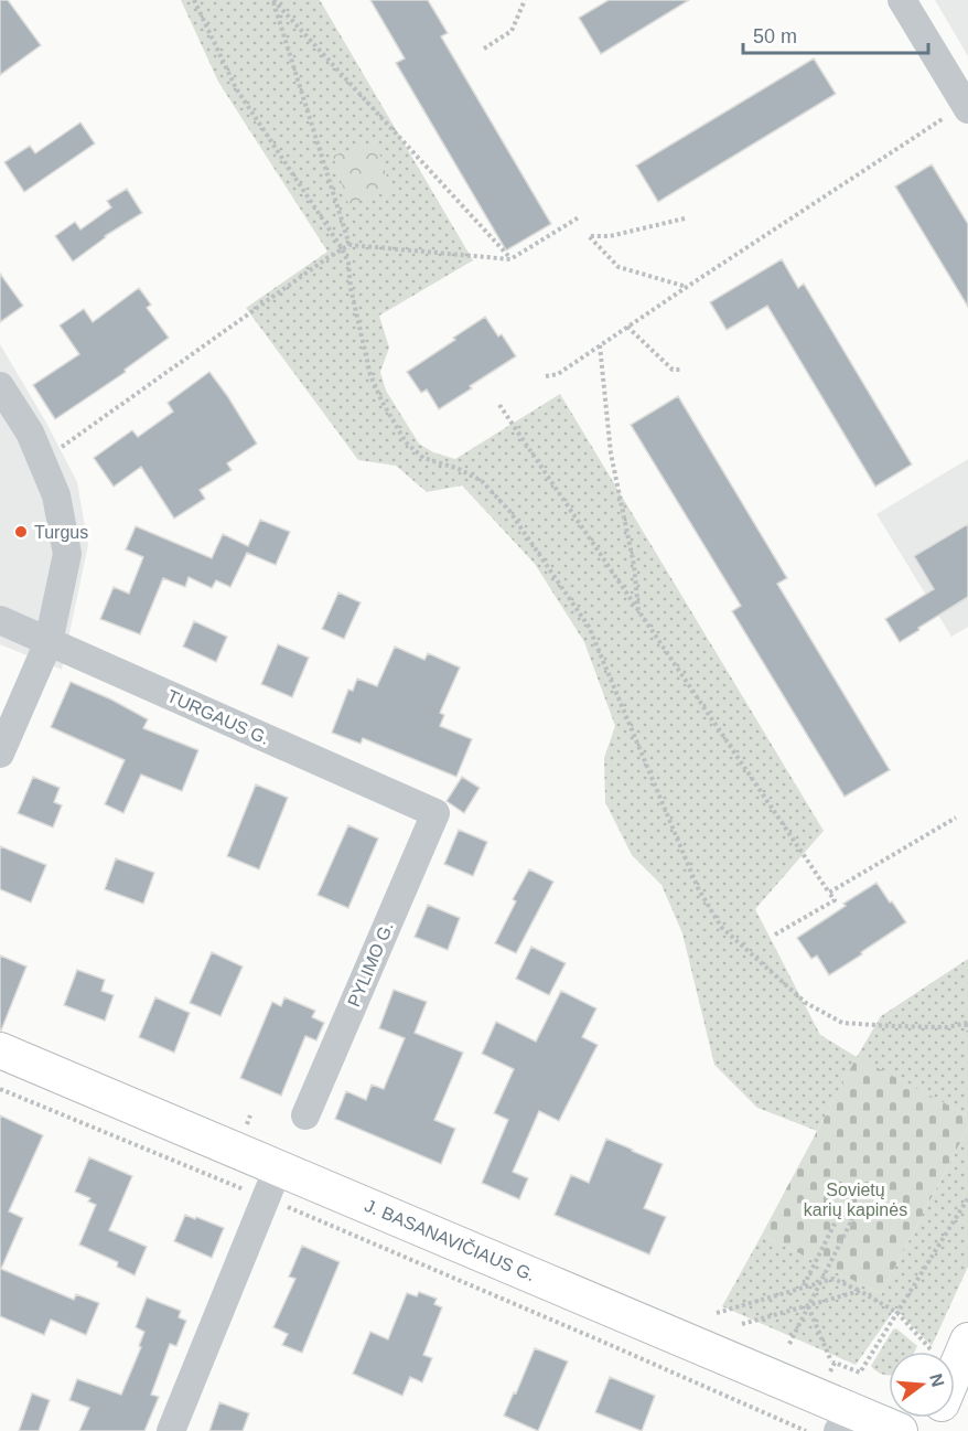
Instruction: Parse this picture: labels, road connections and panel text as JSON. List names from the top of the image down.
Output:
{
  "streets": {
    "main road": ["J. BASANAVIČIAUS G."],
    "street": ["TURGAUS G.", "PYLIMO G."]
  },
  "crossings": [
    ["TURGAUS G.", "PYLIMO G."]
  ],
  "parks": ["Sovietų karių kapinės"],
  "places": ["Turgus"],
  "scale_bar": "50 m",
  "north": "right"
}
